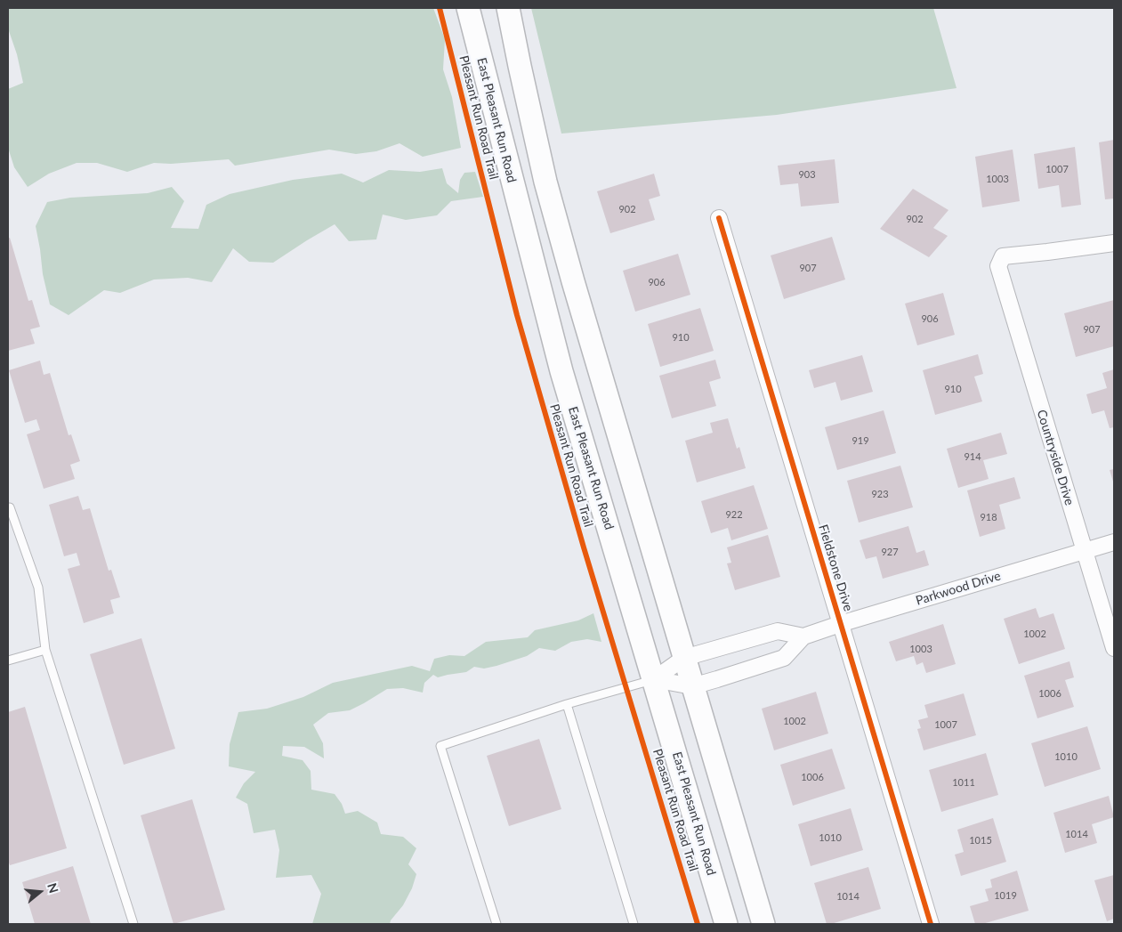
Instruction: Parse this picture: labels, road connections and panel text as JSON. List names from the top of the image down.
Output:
{
  "streets": {
    "main road": ["East Pleasant Run Road"],
    "street": ["Countryside Drive", "Fieldstone Drive", "Parkwood Drive"],
    "cycle path": ["Pleasant Run Road Trail"]
  },
  "crossings": [
    ["East Pleasant Run Road", "Parkwood Drive"],
    ["Countryside Drive", "Parkwood Drive"],
    ["Fieldstone Drive", "Parkwood Drive"]
  ],
  "house_numbers": [
    "1007",
    "903",
    "1003",
    "902",
    "902",
    "907",
    "906",
    "906",
    "907",
    "910",
    "910",
    "919",
    "914",
    "923",
    "922",
    "918",
    "927",
    "1002",
    "1003",
    "1006",
    "1002",
    "1007",
    "1010",
    "1006",
    "1011",
    "1014",
    "1010",
    "1015",
    "1019",
    "1014"
  ],
  "north": "right"
}
